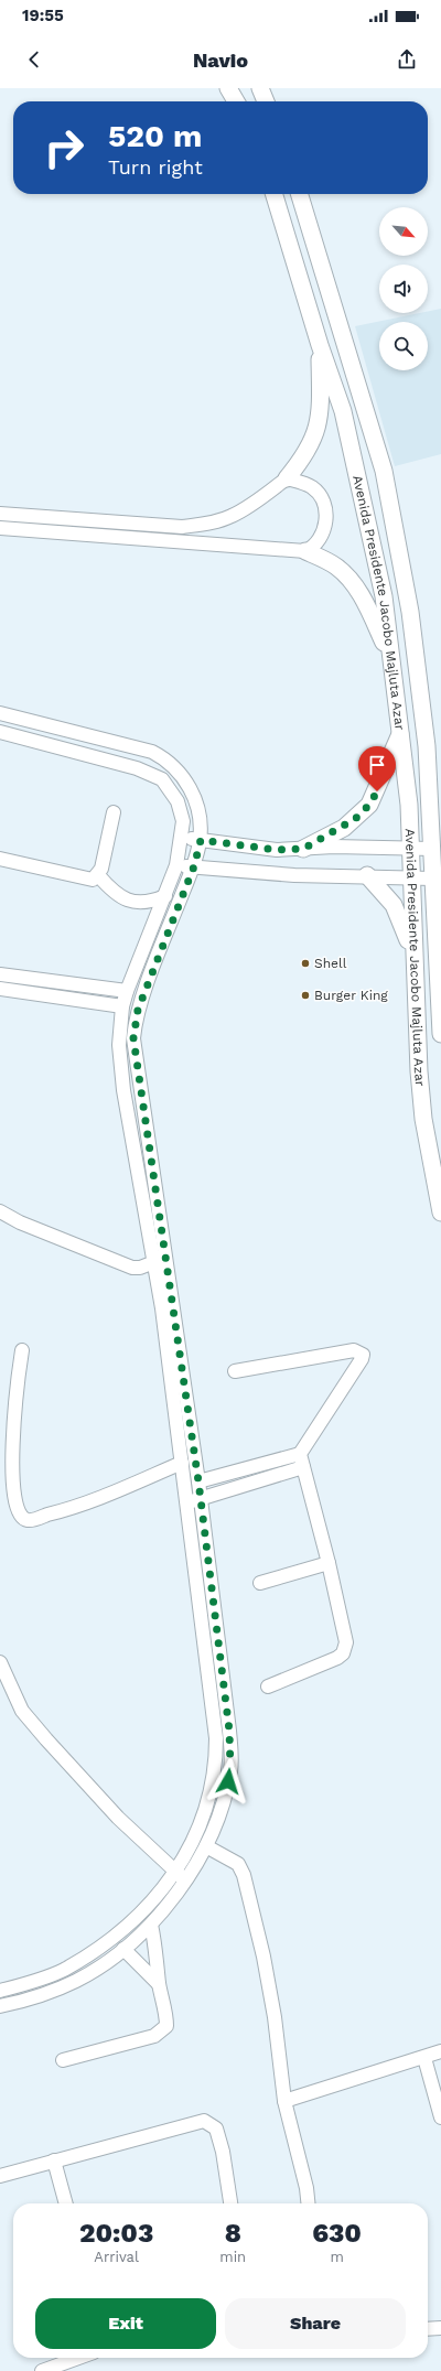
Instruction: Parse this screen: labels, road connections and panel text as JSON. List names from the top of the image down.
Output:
{
  "streets": {
    "main road": ["Avenida Presidente Jacobo Majluta Azar"]
  },
  "places": ["Shell", "Burger King"],
  "north": "bottom right",
  "page": {
    "status": "19:55",
    "header": "Navio",
    "turn": ["520 m", "Turn right"],
    "eta": [
      "20:03",
      "Arrival",
      "8",
      "min",
      "630",
      "m"
    ],
    "buttons": ["Exit", "Share"]
  }
}
